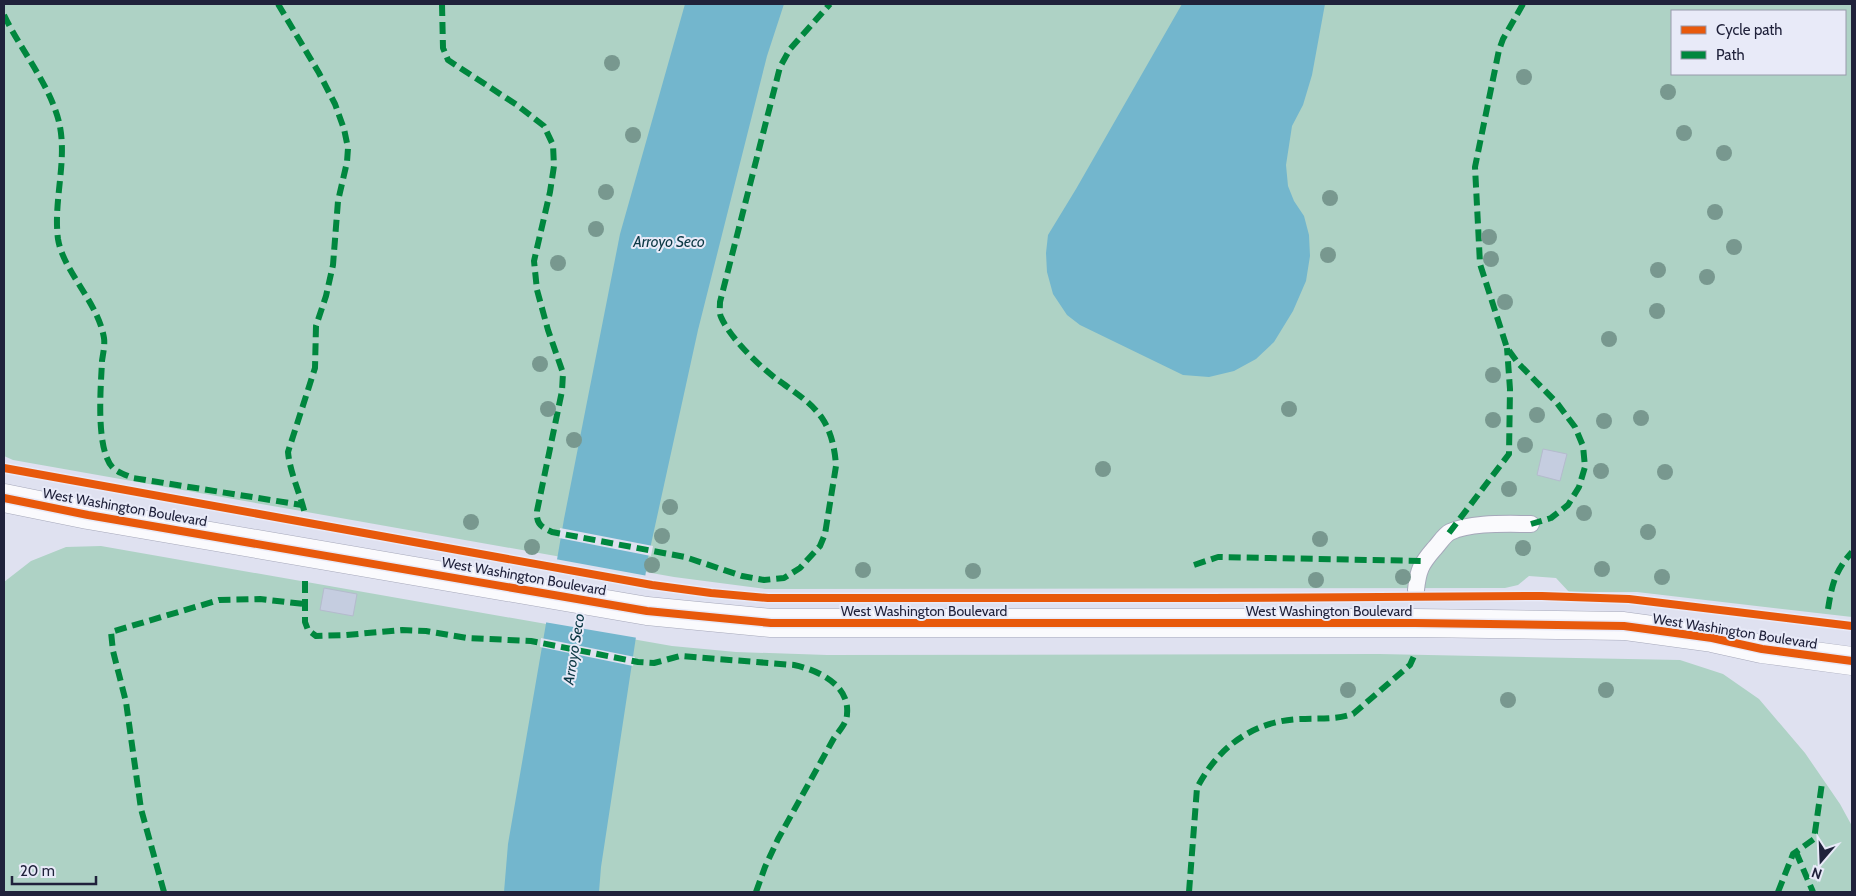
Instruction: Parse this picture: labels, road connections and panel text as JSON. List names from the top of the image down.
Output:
{
  "streets": {
    "street": ["West Washington Boulevard"]
  },
  "water": ["Arroyo Seco"],
  "legend": ["Cycle path", "Path"],
  "scale_bar": "20 m",
  "north": "bottom"
}
